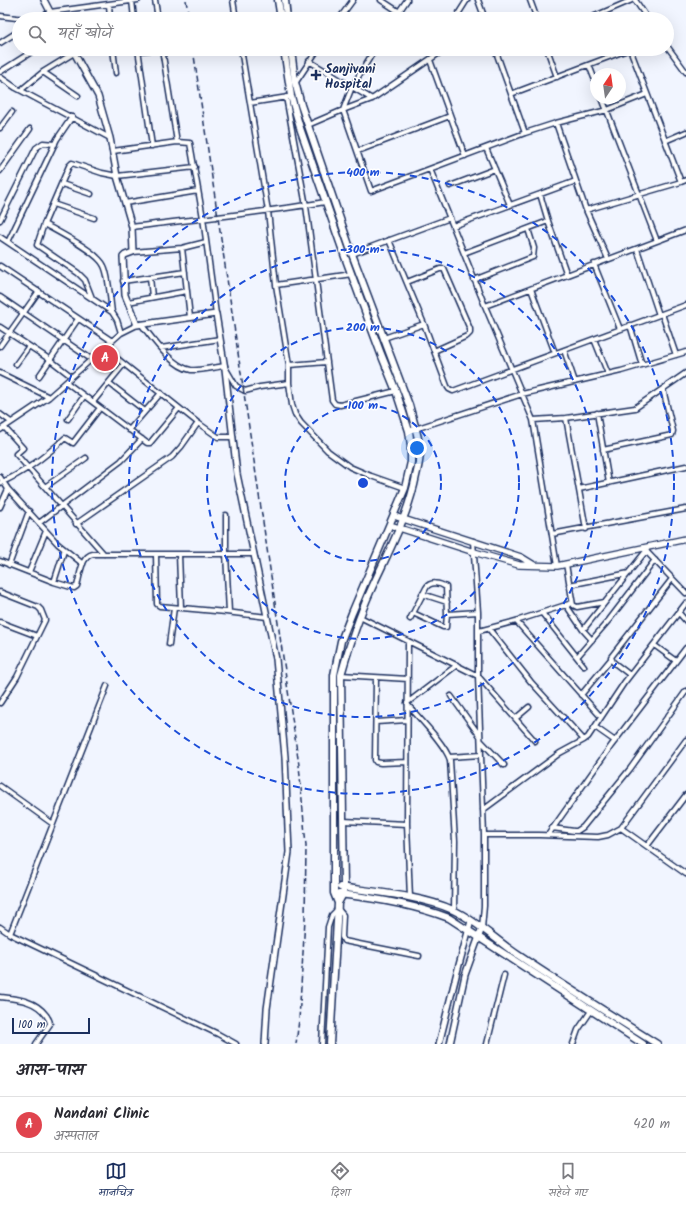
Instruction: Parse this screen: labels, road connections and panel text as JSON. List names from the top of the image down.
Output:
{
  "places": {
    "health": ["Sanjivani Hospital"]
  },
  "scale_bar": "100 m",
  "north": "top",
  "page": {
    "search": "यहाँ खोजें",
    "pins": "A",
    "scale": "100 m",
    "heading": "आस-पास",
    "list": [
      {
        "mark": "A",
        "name": "Nandani Clinic",
        "note": "अस्पताल",
        "value": "420 m"
      }
    ],
    "nav": ["मानचित्र", "दिशा", "सहेजे गए"]
  },
  "rings": [
    "400 m",
    "300 m",
    "200 m",
    "100 m"
  ]
}
